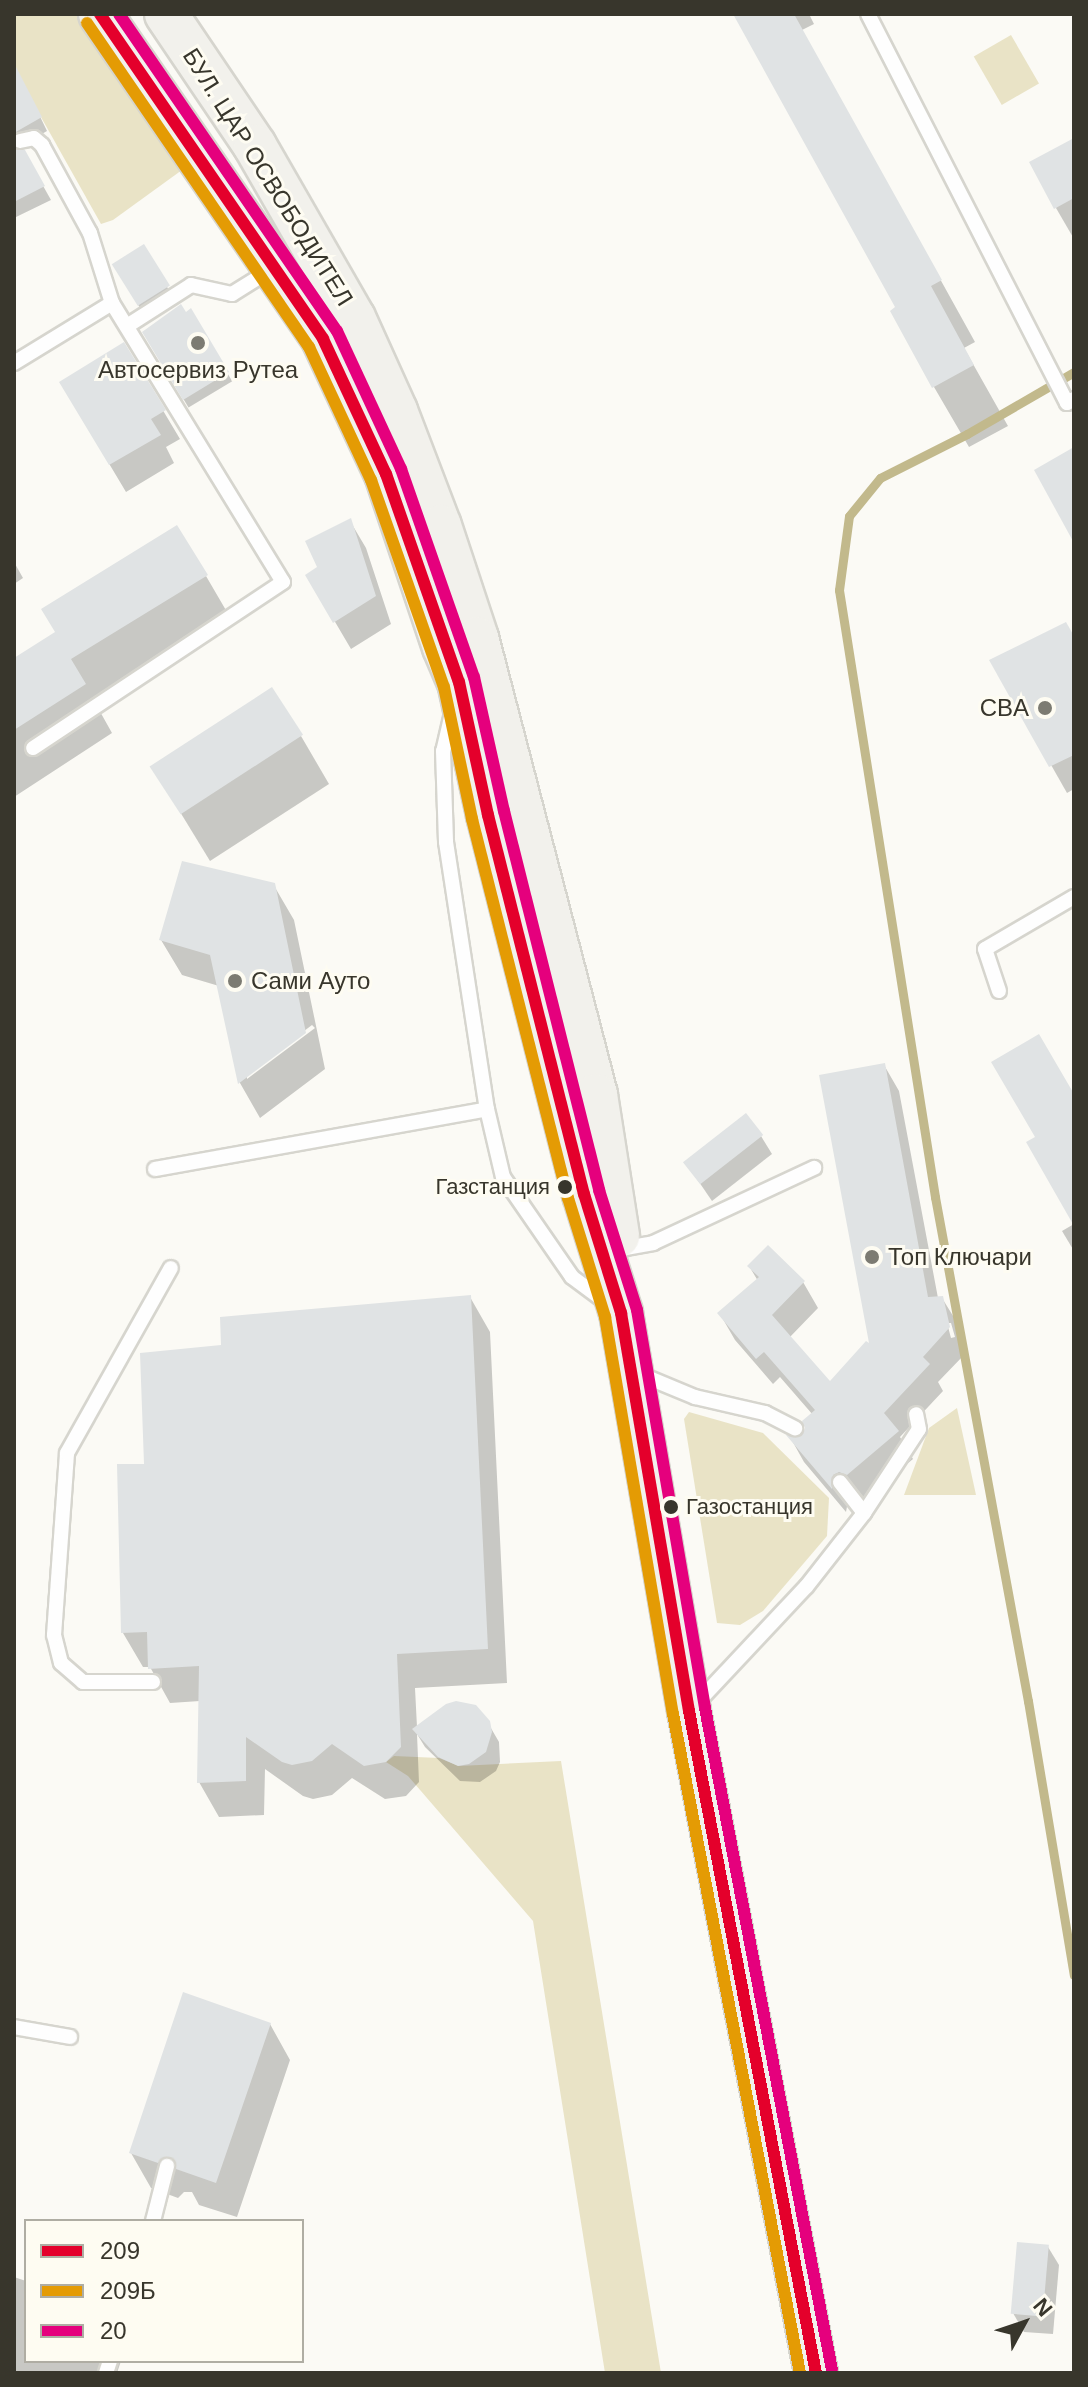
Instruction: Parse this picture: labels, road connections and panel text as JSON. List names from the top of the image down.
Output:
{
  "streets": {
    "main road": ["БУЛ. ЦАР ОСВОБОДИТЕЛ"]
  },
  "places": [
    "Автосервиз Рутеа",
    "CBA",
    "Сами Ауто",
    "Газстанция",
    "Топ Ключари",
    "Газoстанция"
  ],
  "lines": ["transit line 209", "transit line 20", "transit line 209Б"],
  "legend": ["209", "209Б", "20"],
  "north": "top right"
}
